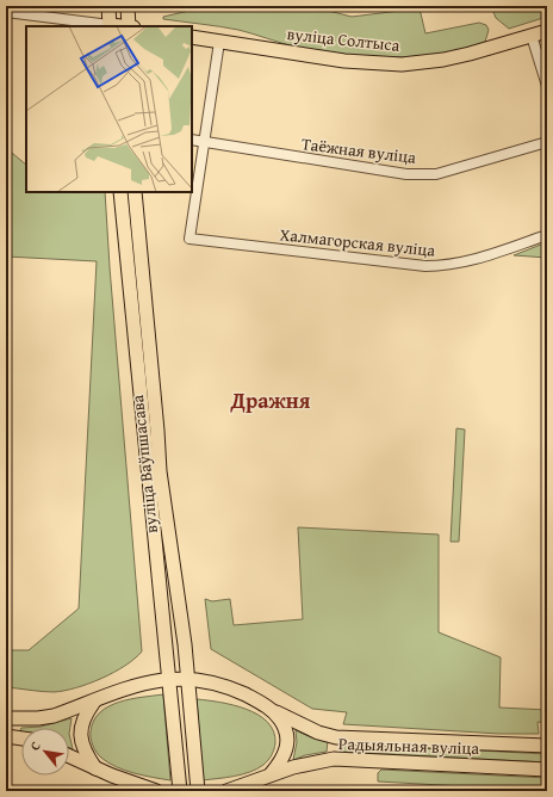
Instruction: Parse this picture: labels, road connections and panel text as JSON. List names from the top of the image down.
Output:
{
  "streets": {
    "main road": ["вуліца Солтыса", "вуліца Ваўпшасава", "Радыяльная вуліца"],
    "street": ["Таёжная вуліца", "Халмагорская вуліца"]
  },
  "crossings": [
    ["Таёжная вуліца", "Халмагорская вуліца"],
    ["вуліца Ваўпшасава", "Радыяльная вуліца"]
  ],
  "districts": ["Дражня"],
  "north": "top left"
}
